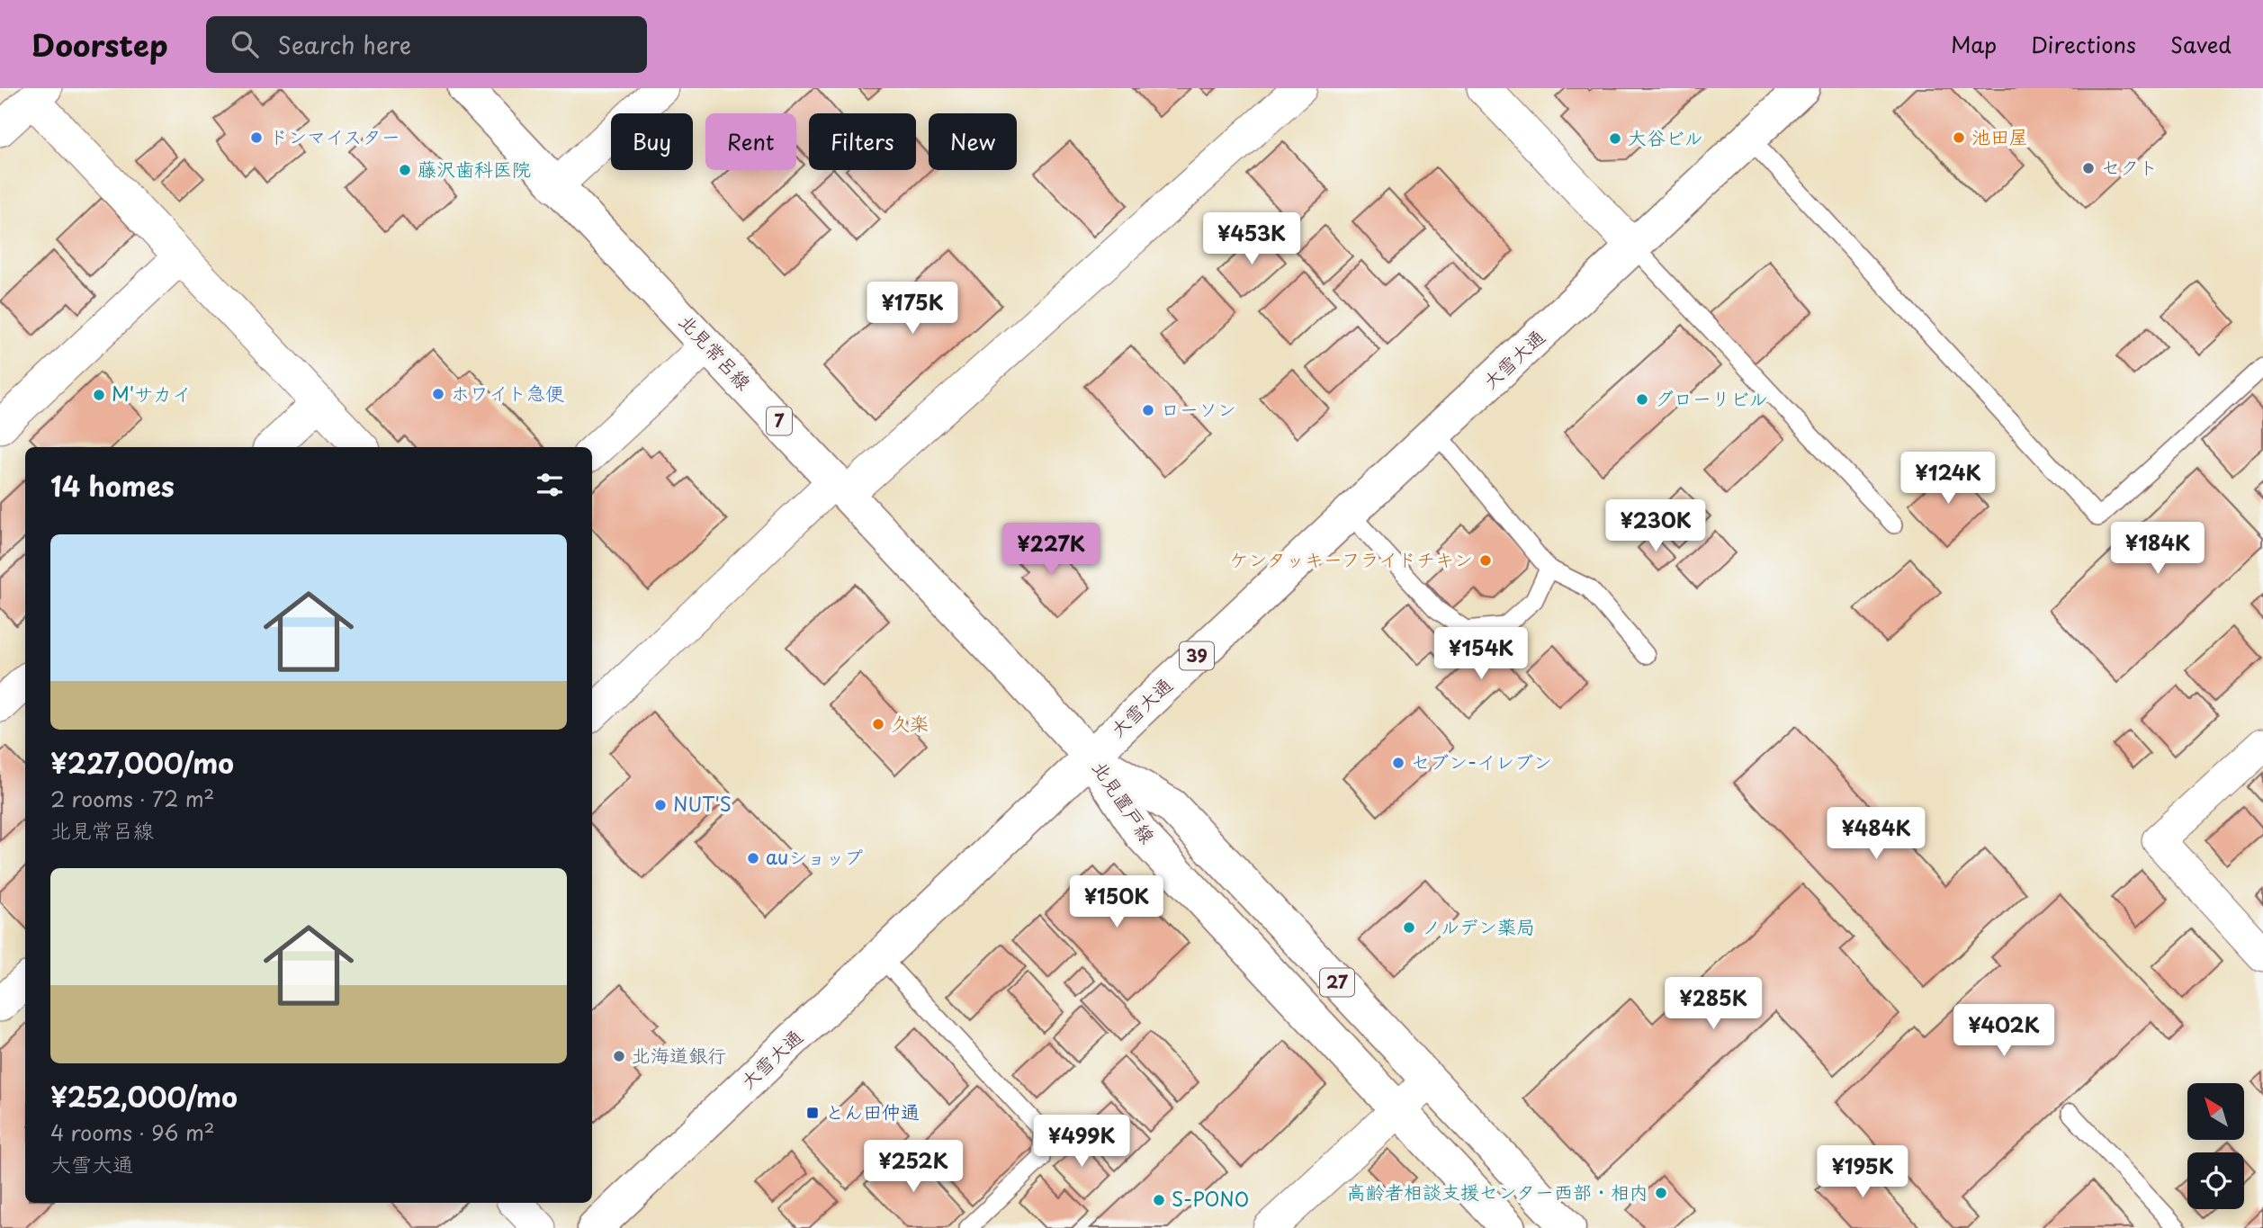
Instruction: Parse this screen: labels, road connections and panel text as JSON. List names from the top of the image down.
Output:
{
  "streets": {
    "main road": [
      "北見常呂線",
      "大雪大通",
      "7",
      "39",
      "北見置戸線",
      "27"
    ]
  },
  "crossings": [
    ["北見常呂線", "大雪大通"],
    ["北見常呂線", "北見置戸線"],
    ["大雪大通", "北見置戸線"]
  ],
  "places": {
    "other": [
      "ドンマイスター",
      "池田屋",
      "大谷ビル",
      "セクト",
      "藤沢歯科医院",
      "ホワイト急便",
      "M'サカイ",
      "グローリビル",
      "ローソン",
      "ケンタッキーフライドチキン",
      "久楽",
      "セブン-イレブン",
      "NUT'S",
      "auショップ",
      "ノルデン薬局",
      "北海道銀行",
      "高齢者相談支援センター西部・相内",
      "S-PONO"
    ],
    "transit": ["とん田仲通"]
  },
  "north": "top left",
  "page": {
    "header": "Doorstep",
    "search": "Search here",
    "nav": ["Map", "Directions", "Saved"],
    "chip": [
      "Buy",
      "Rent",
      "Filters",
      "New"
    ],
    "price": [
      "¥453K",
      "¥175K",
      "¥124K",
      "¥230K",
      "¥184K",
      "¥227K",
      "¥154K",
      "¥484K",
      "¥150K",
      "¥285K",
      "¥402K",
      "¥499K",
      "¥252K",
      "¥195K"
    ],
    "heading": "14 homes",
    "list": [
      {
        "name": "¥227,000/mo",
        "note": "2 rooms · 72 m² · 北見常呂線"
      },
      {
        "name": "¥252,000/mo",
        "note": "4 rooms · 96 m² · 大雪大通"
      }
    ]
  }
}
